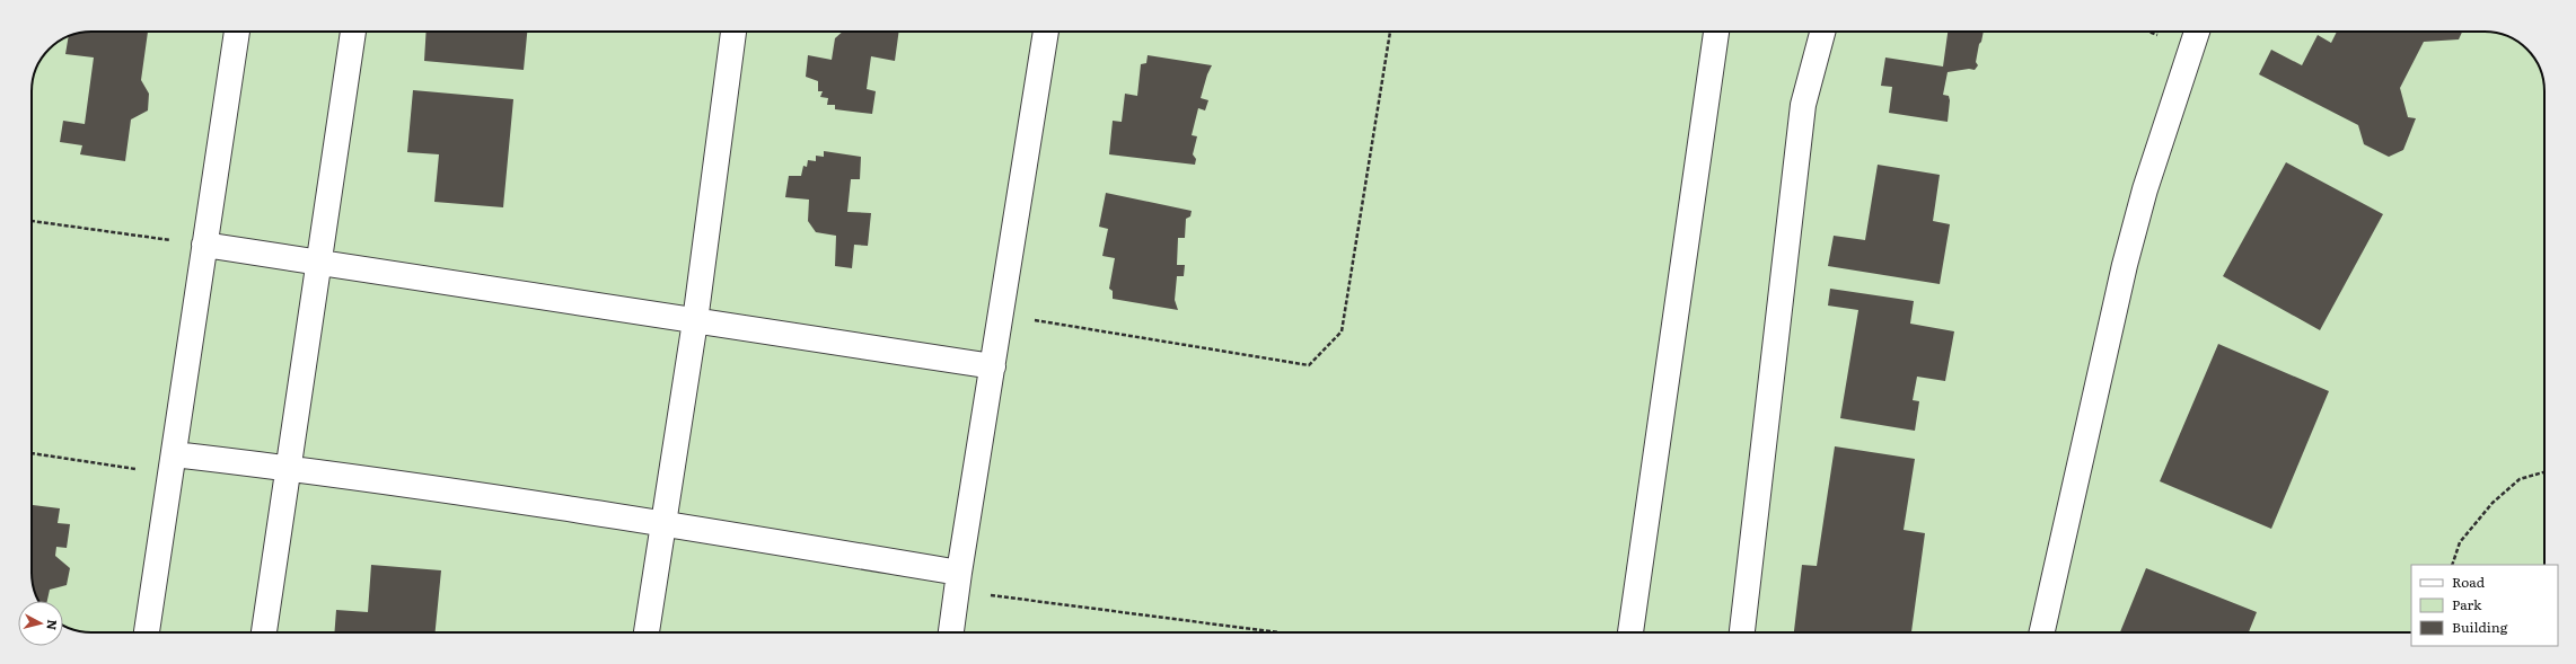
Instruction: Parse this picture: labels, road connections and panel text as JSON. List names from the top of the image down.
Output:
{
  "legend": ["Road", "Park", "Building"],
  "north": "right"
}
